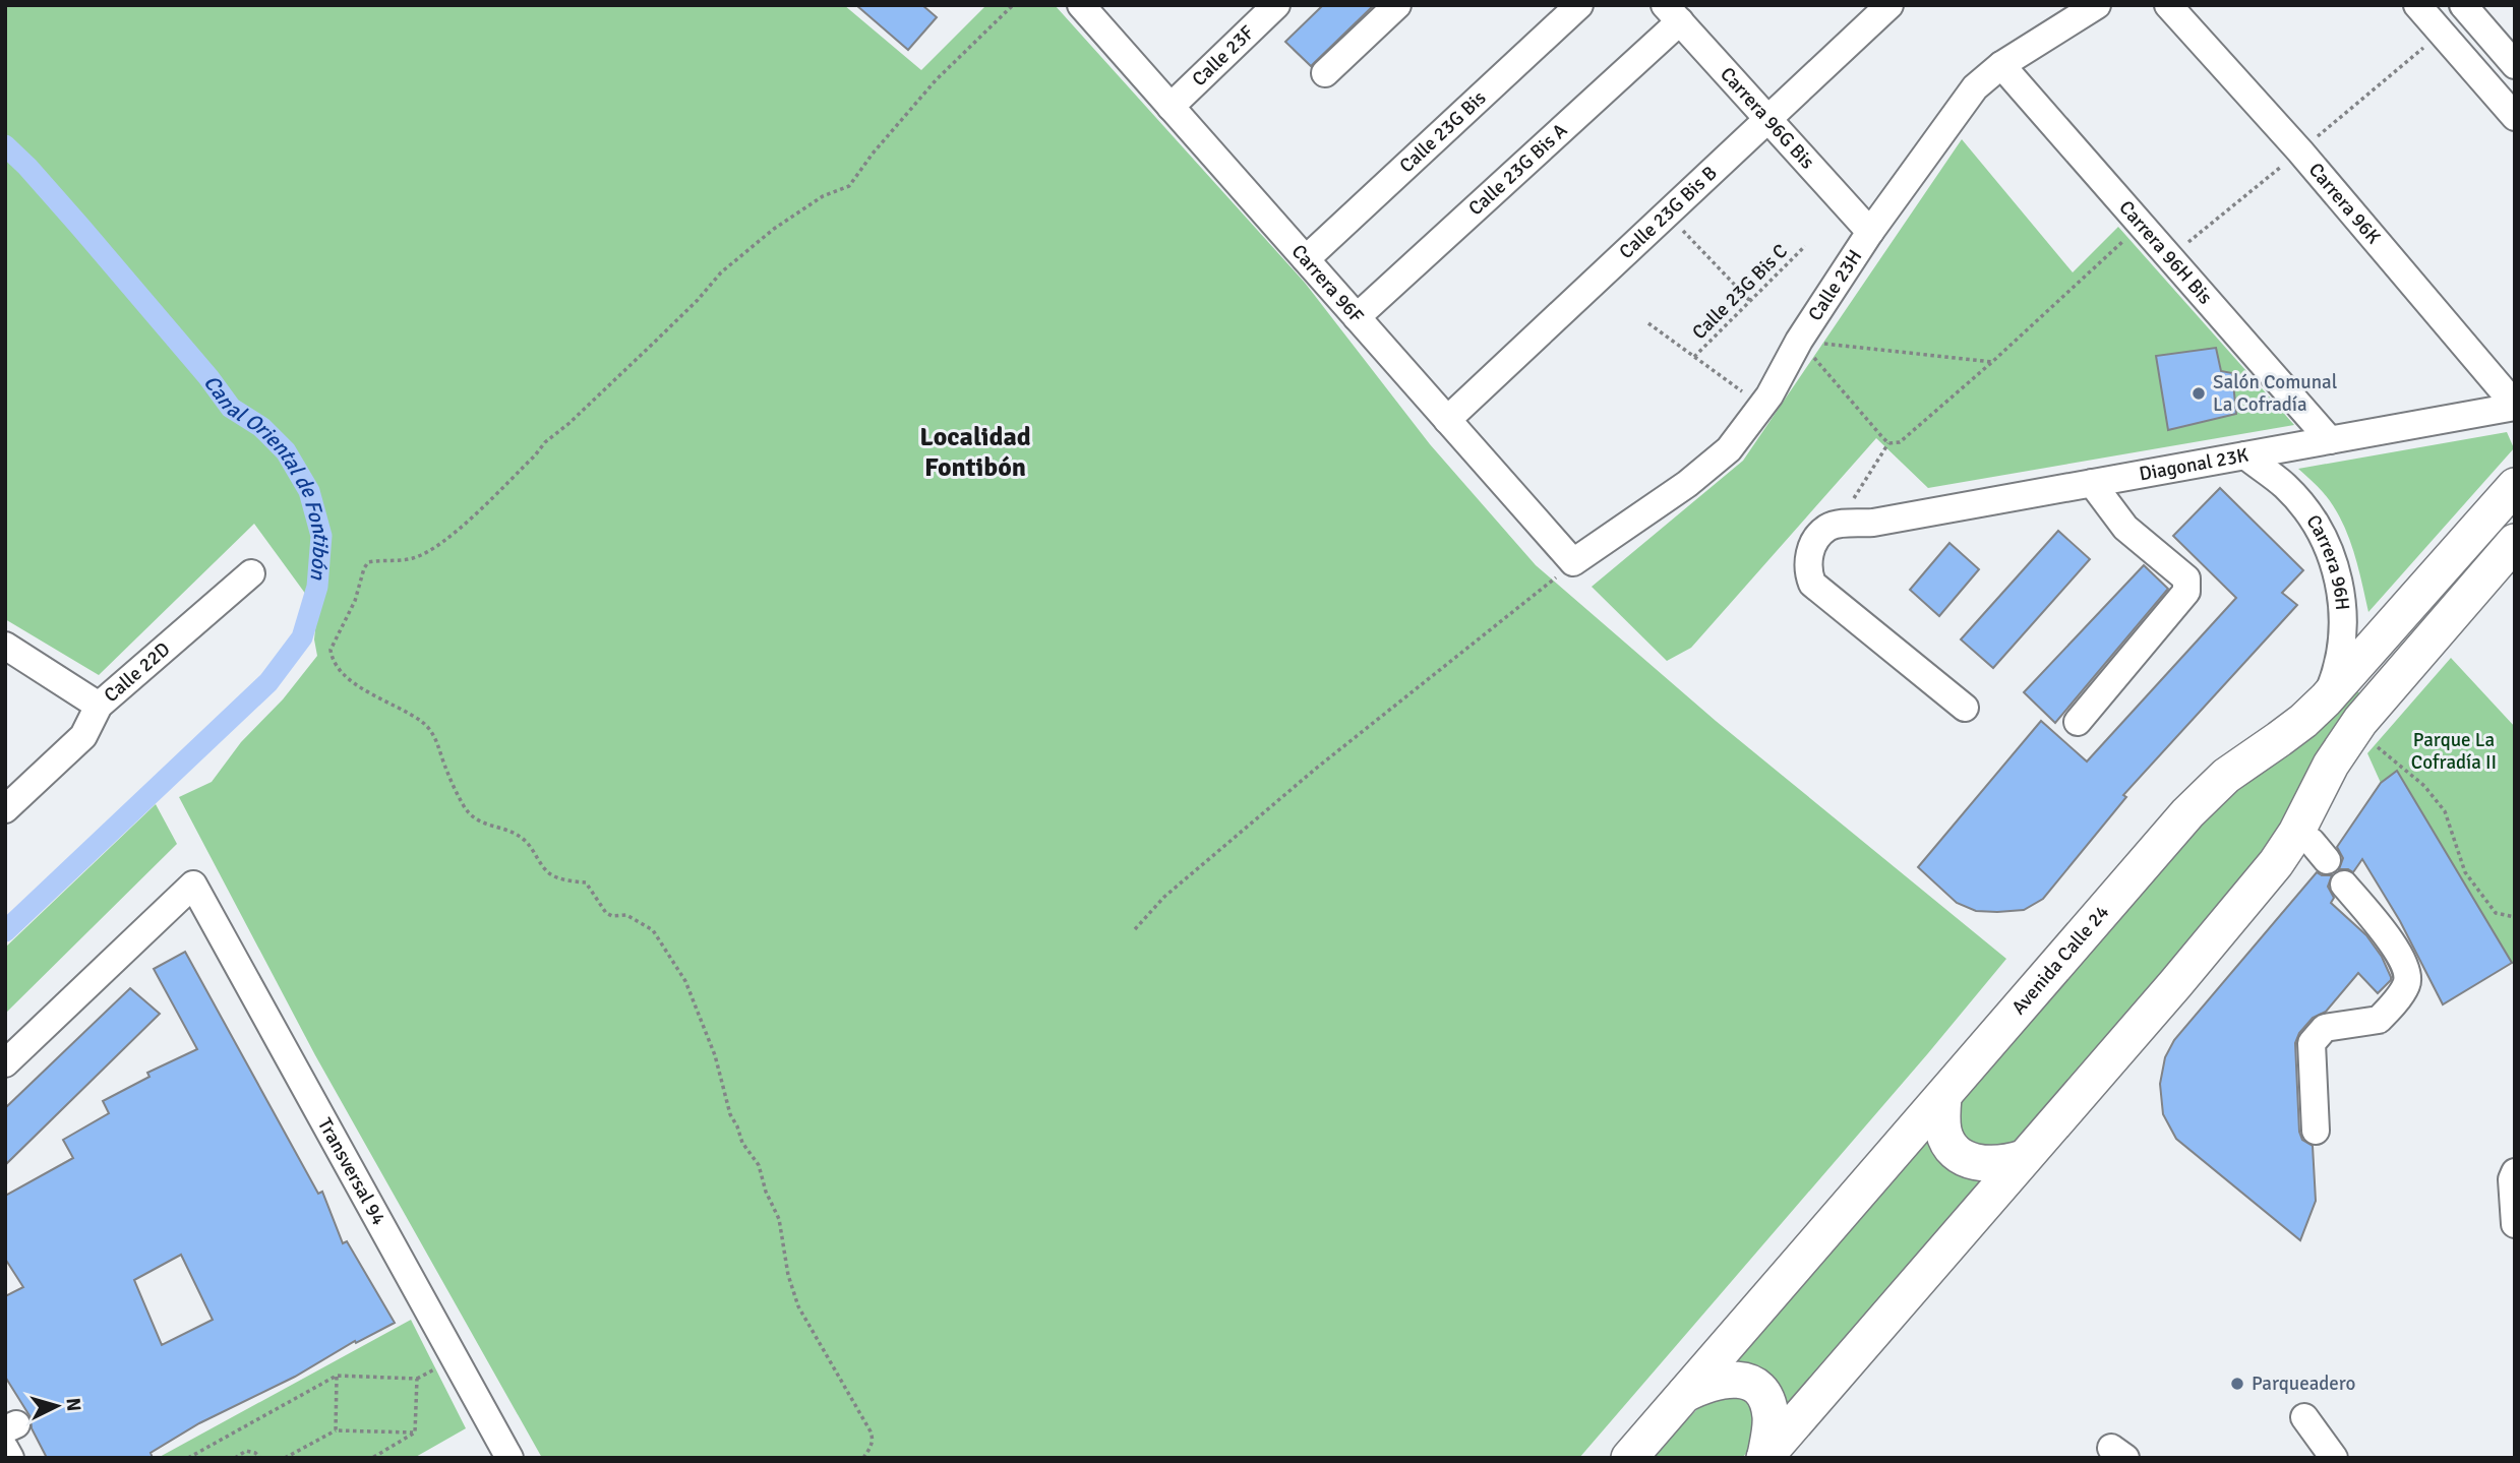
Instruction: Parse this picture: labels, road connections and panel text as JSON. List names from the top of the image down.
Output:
{
  "streets": {
    "main road": ["Avenida Calle 24"],
    "street": [
      "Calle 23F",
      "Carrera 96G Bis",
      "Calle 23G Bis",
      "Calle 23G Bis A",
      "Carrera 96K",
      "Calle 23G Bis B",
      "Carrera 96H Bis",
      "Carrera 96F",
      "Calle 23H",
      "Diagonal 23K",
      "Carrera 96H",
      "Calle 22D",
      "Transversal 94"
    ],
    "path": ["Calle 23G Bis C"]
  },
  "crossings": [
    ["Calle 23F", "Carrera 96F"],
    ["Carrera 96G Bis", "Calle 23G Bis A"],
    ["Carrera 96G Bis", "Calle 23G Bis B"],
    ["Carrera 96G Bis", "Calle 23H"],
    ["Calle 23G Bis", "Carrera 96F"],
    ["Calle 23G Bis A", "Carrera 96F"],
    ["Carrera 96K", "Diagonal 23K"],
    ["Calle 23G Bis B", "Carrera 96F"],
    ["Carrera 96H Bis", "Calle 23H"],
    ["Carrera 96H Bis", "Diagonal 23K"],
    ["Carrera 96F", "Calle 23H"],
    ["Diagonal 23K", "Carrera 96H"],
    ["Carrera 96H", "Avenida Calle 24"]
  ],
  "districts": ["Localidad Fontibón"],
  "water": ["Canal Oriental de Fontibón"],
  "parks": ["Parque La Cofradía II"],
  "places": ["Salón Comunal La Cofradía", "Parqueadero"],
  "north": "right"
}
